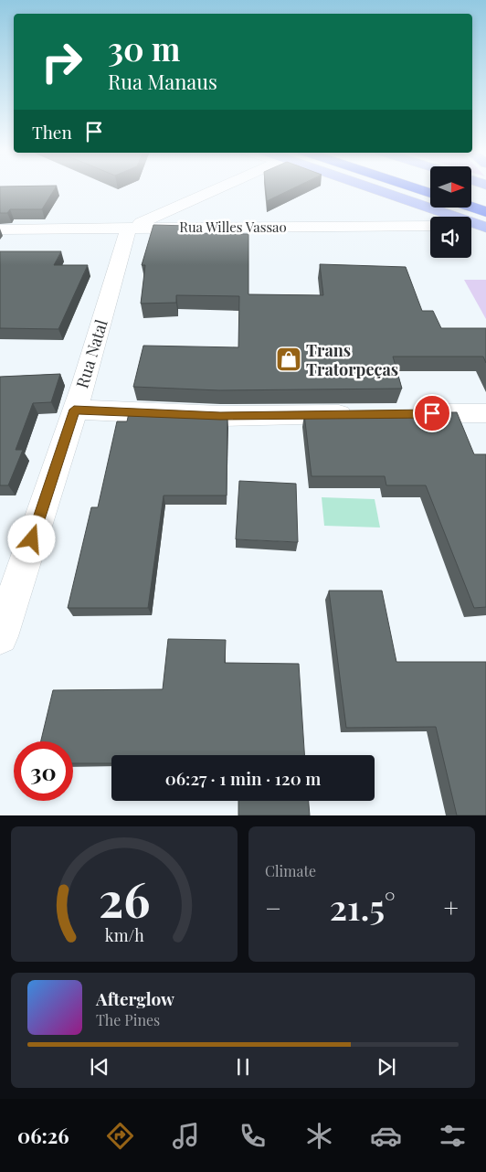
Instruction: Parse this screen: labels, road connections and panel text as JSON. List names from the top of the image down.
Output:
{
  "streets": {
    "street": ["Rua Willes Vassao", "Rua Natal"]
  },
  "crossings": [
    ["Rua Willes Vassao", "Rua Natal"]
  ],
  "places": {
    "shop": ["Trans Tratorpeças"]
  },
  "north": "right",
  "page": {
    "turn": ["30 m", "Rua Manaus"],
    "then": "Then",
    "limit": "30",
    "trip": "06:27 · 1 min · 120 m",
    "tile": "Climate",
    "heat": ["−", "21.5°", "+"],
    "song": ["Afterglow", "The Pines"],
    "tabs": "06:26",
    "gauge": ["26", "km/h"]
  }
}
